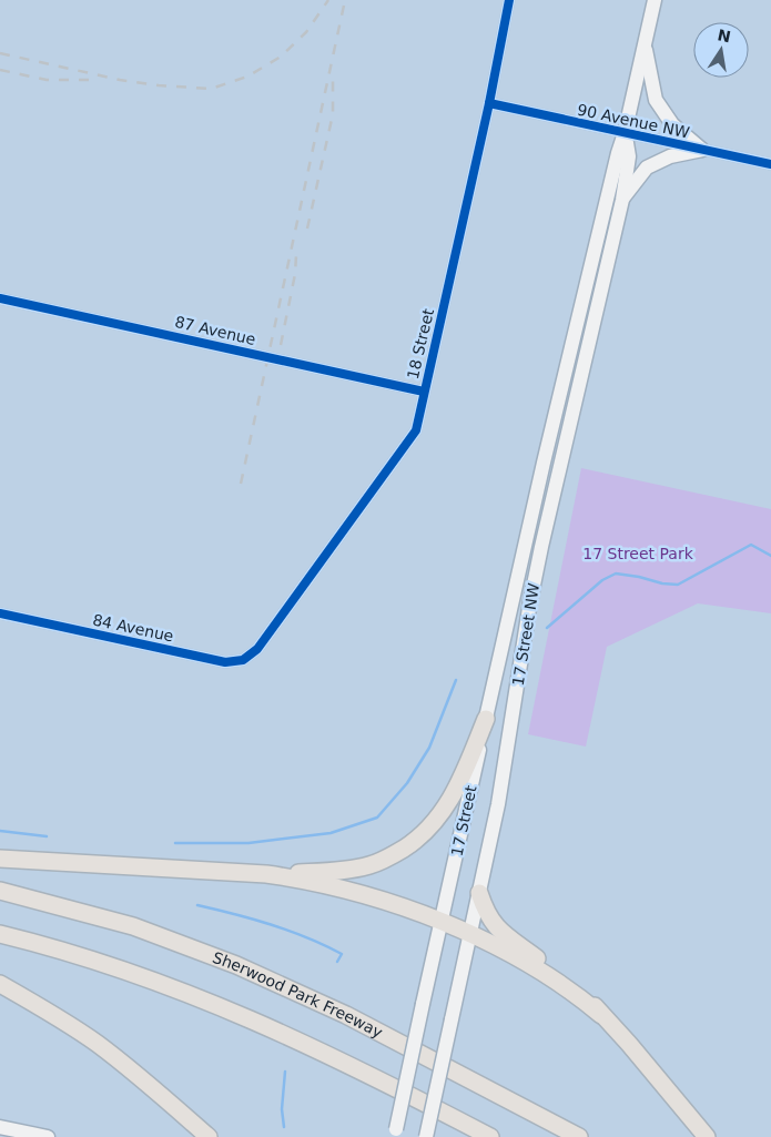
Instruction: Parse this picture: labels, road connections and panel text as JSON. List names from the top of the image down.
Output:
{
  "streets": {
    "highway": ["Sherwood Park Freeway"],
    "main road": ["17 Street NW", "17 Street"],
    "street": [
      "90 Avenue NW",
      "87 Avenue",
      "18 Street",
      "84 Avenue"
    ]
  },
  "crossings": [
    ["90 Avenue NW", "18 Street"],
    ["90 Avenue NW", "17 Street NW"],
    ["87 Avenue", "18 Street"],
    ["18 Street", "84 Avenue"],
    ["17 Street NW", "17 Street"]
  ],
  "parks": ["17 Street Park"],
  "north": "top"
}
